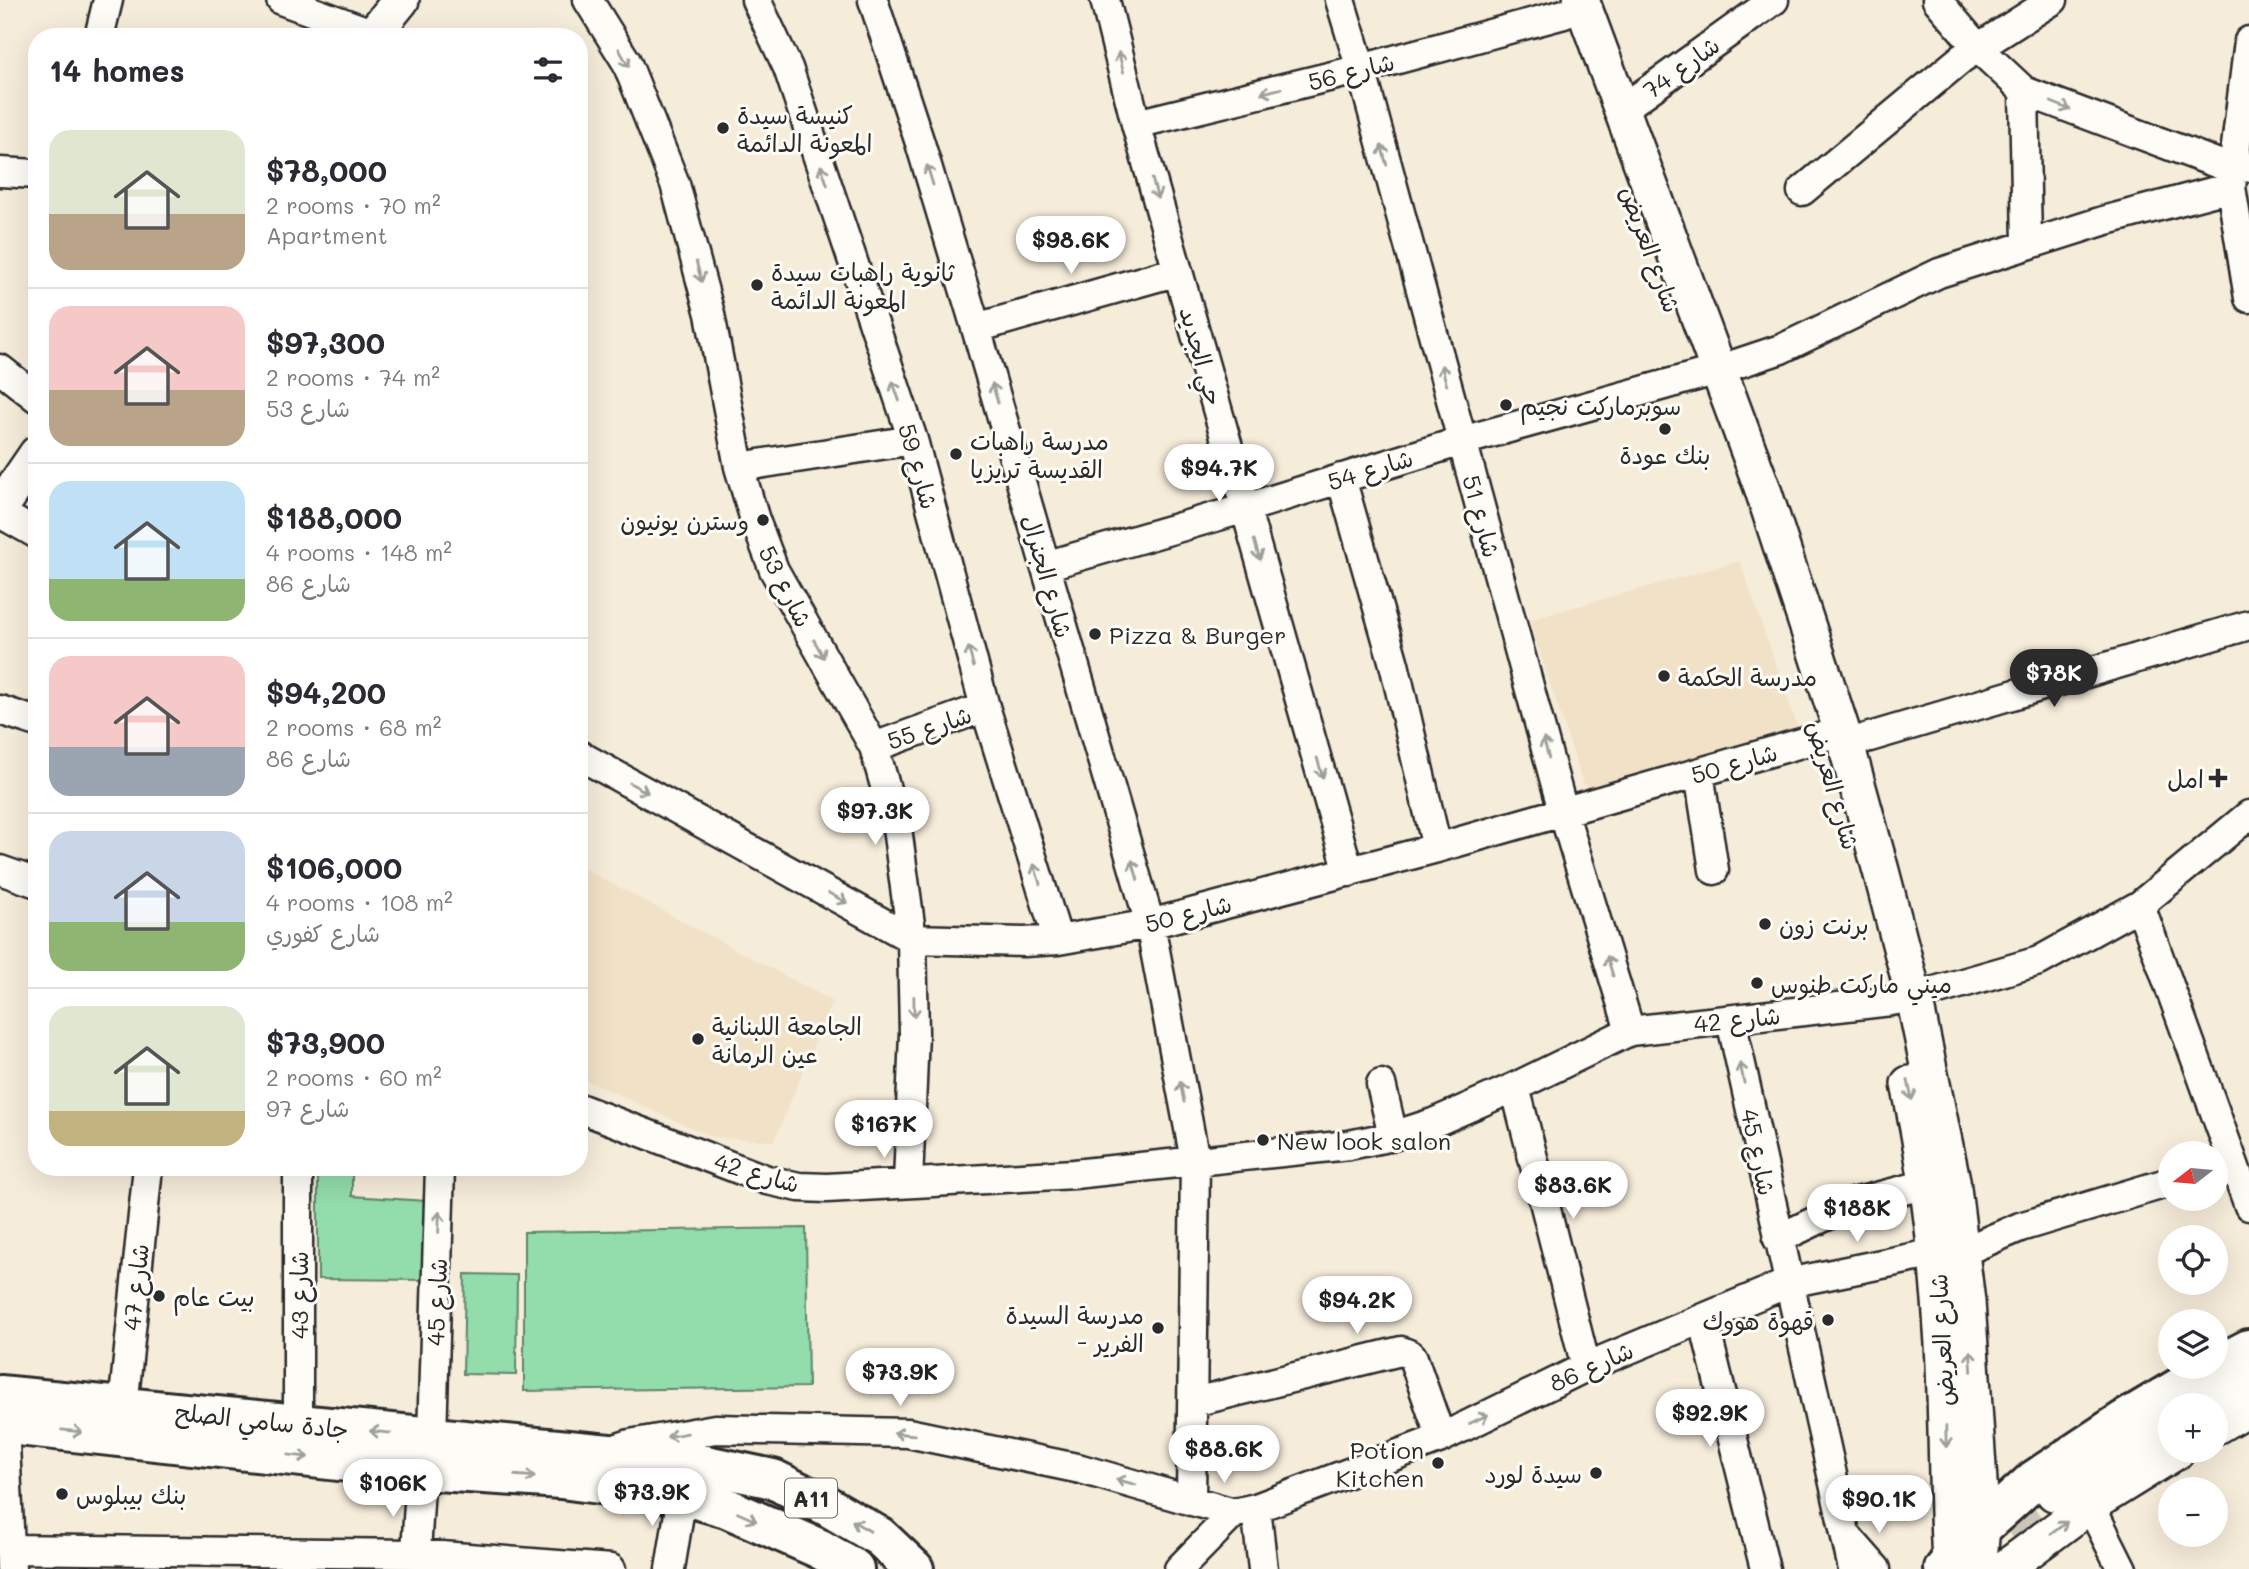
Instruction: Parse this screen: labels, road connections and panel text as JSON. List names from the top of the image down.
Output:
{
  "streets": {
    "highway": ["جادة سامي الصلح", "A11"],
    "main road": ["شارع العريض"],
    "street": [
      "شارع 74",
      "شارع 56",
      "حي الجديد",
      "شارع 59",
      "شارع 54",
      "شارع 51",
      "شارع الجنرال",
      "شارع 53",
      "شارع 55",
      "شارع 50",
      "شارع 42",
      "شارع 45",
      "شارع 47",
      "شارع 43",
      "شارع 86"
    ]
  },
  "crossings": [
    ["شارع 74", "شارع العريض"],
    ["شارع 56", "شارع العريض"],
    ["شارع 56", "حي الجديد"],
    ["شارع 56", "شارع 51"],
    ["شارع العريض", "شارع 54"],
    ["شارع العريض", "شارع 50"],
    ["شارع العريض", "شارع 42"],
    ["شارع العريض", "شارع 86"],
    ["حي الجديد", "شارع 54"],
    ["حي الجديد", "شارع 50"],
    ["شارع 59", "شارع 55"],
    ["شارع 59", "شارع 50"],
    ["شارع 54", "شارع 51"],
    ["شارع 54", "شارع الجنرال"],
    ["شارع 51", "شارع 50"],
    ["شارع 51", "شارع 42"],
    ["شارع الجنرال", "شارع 50"],
    ["شارع الجنرال", "شارع 42"],
    ["شارع 53", "شارع 55"],
    ["شارع 53", "شارع 50"],
    ["شارع 53", "شارع 42"],
    ["شارع 42", "شارع 45"],
    ["شارع 45", "شارع 86"],
    ["شارع 45", "جادة سامي الصلح"],
    ["شارع 47", "جادة سامي الصلح"],
    ["شارع 43", "جادة سامي الصلح"]
  ],
  "one_way": [
    "شارع 56",
    "شارع 59",
    "شارع الجنرال",
    "شارع 53"
  ],
  "places": {
    "other": [
      "كنيسة سيدة المعونة الدائمة",
      "ثانوية راهبات سيدة المعونة الدائمة",
      "سوبرماركت نجيم",
      "بنك عودة",
      "مدرسة راهبات القديسة تريزيا",
      "وسترن يونيون",
      "Pizza & Burger",
      "مدرسة الحكمة",
      "برنت زون",
      "ميني ماركت طنوس",
      "الجامعة اللبنانية عين الرمانة",
      "New look salon",
      "بيت عام",
      "قهوة هووك",
      "مدرسة السيدة - الفرير",
      "Potion Kitchen",
      "سيدة لورد",
      "بنك بيبلوس"
    ],
    "health": ["امل"]
  },
  "north": "left",
  "page": {
    "heading": "14 homes",
    "list": [
      {
        "name": "$78,000",
        "note": "2 rooms · 70 m² · Apartment"
      },
      {
        "name": "$97,300",
        "note": "2 rooms · 74 m² · شارع 53"
      },
      {
        "name": "$188,000",
        "note": "4 rooms · 148 m² · شارع 86"
      },
      {
        "name": "$94,200",
        "note": "2 rooms · 68 m² · شارع 86"
      },
      {
        "name": "$106,000",
        "note": "4 rooms · 108 m² · شارع كفوري"
      },
      {
        "name": "$73,900",
        "note": "2 rooms · 60 m² · شارع 97"
      }
    ],
    "price": [
      "$98.6K",
      "$94.7K",
      "$78K",
      "$97.3K",
      "$167K",
      "$83.6K",
      "$188K",
      "$94.2K",
      "$73.9K",
      "$92.9K",
      "$88.6K",
      "$106K",
      "$73.9K",
      "$90.1K"
    ],
    "map_buttons": ["+", "−"]
  }
}
